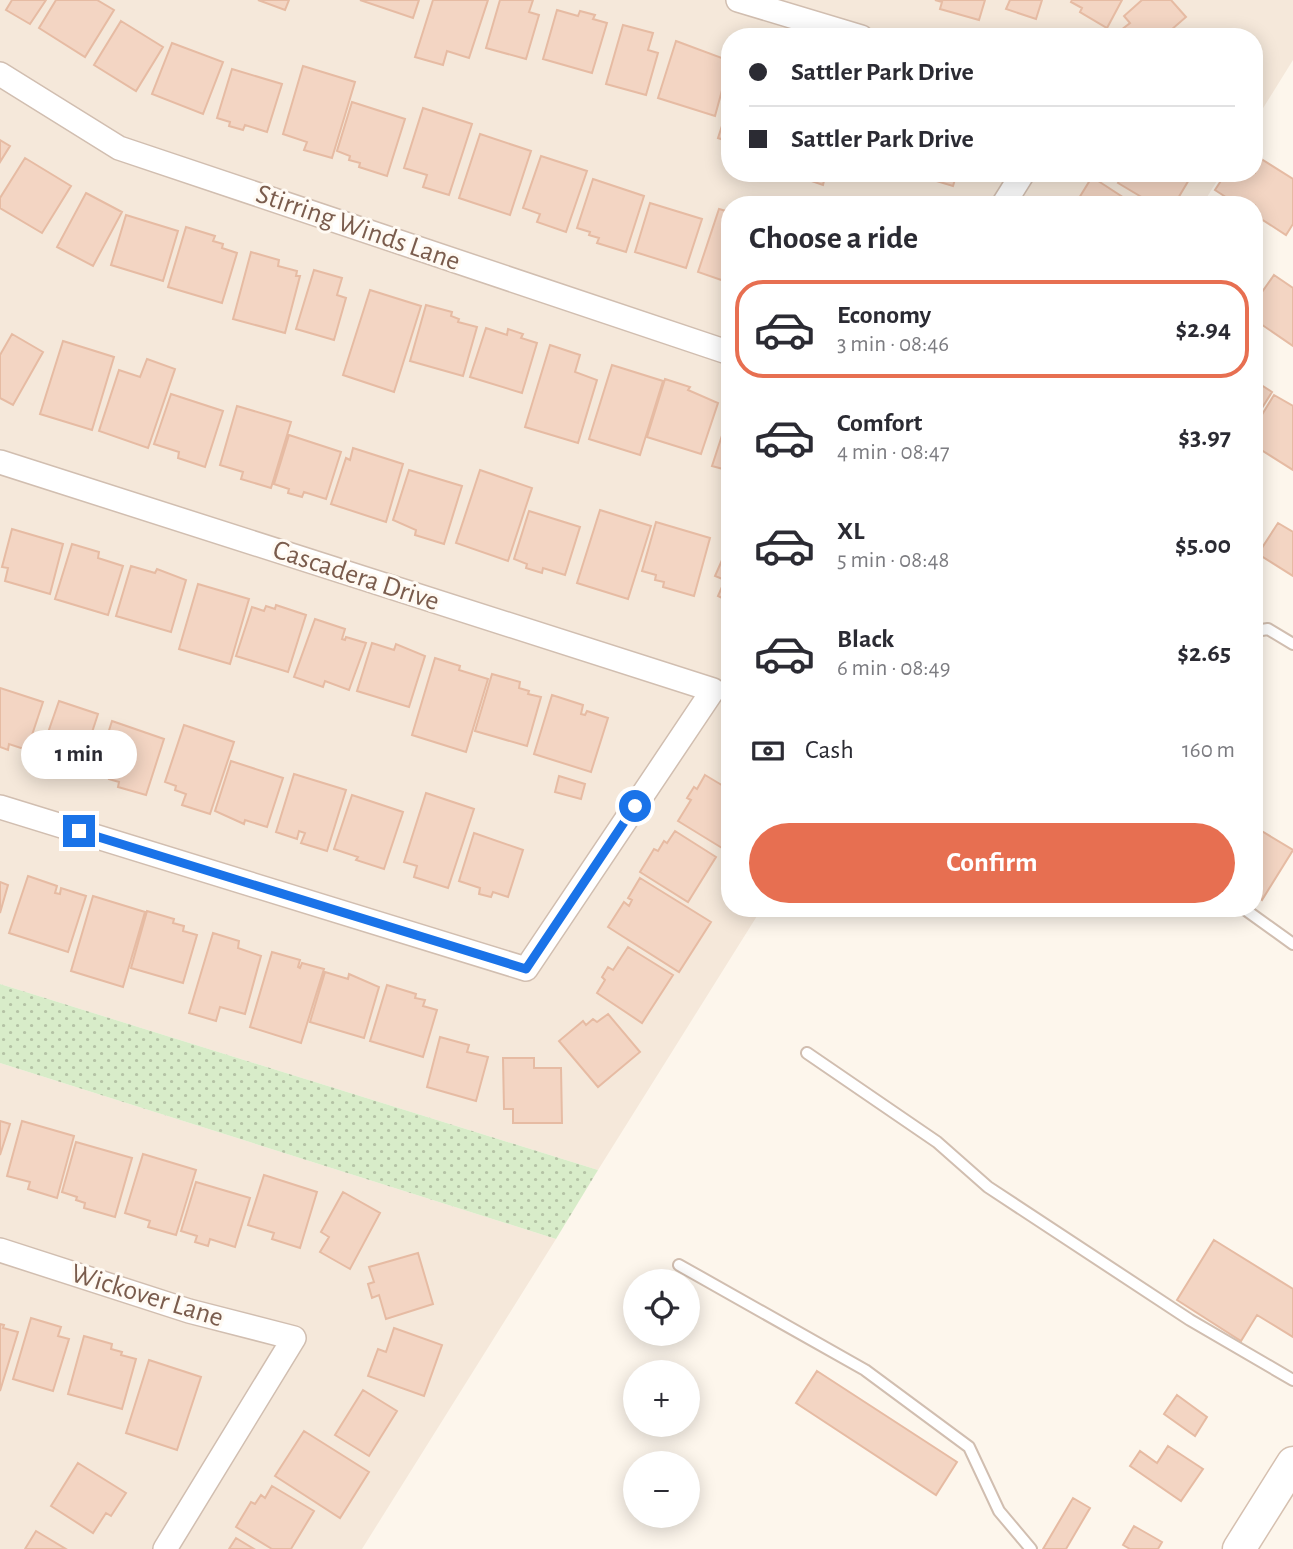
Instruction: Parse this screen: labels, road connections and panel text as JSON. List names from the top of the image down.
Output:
{
  "streets": {
    "street": ["Stirring Winds Lane", "Cascadera Drive", "Wickover Lane"]
  },
  "page": {
    "banner": ["Sattler Park Drive", "Sattler Park Drive"],
    "heading": "Choose a ride",
    "list": [
      {
        "name": "Economy",
        "note": "3 min · 08:46",
        "value": "$2.94"
      },
      {
        "name": "Comfort",
        "note": "4 min · 08:47",
        "value": "$3.97"
      },
      {
        "name": "XL",
        "note": "5 min · 08:48",
        "value": "$5.00"
      },
      {
        "name": "Black",
        "note": "6 min · 08:49",
        "value": "$2.65"
      }
    ],
    "pay": ["Cash", "160 m"],
    "bubble": "1 min",
    "buttons": "Confirm",
    "map_buttons": ["+", "−"]
  }
}
